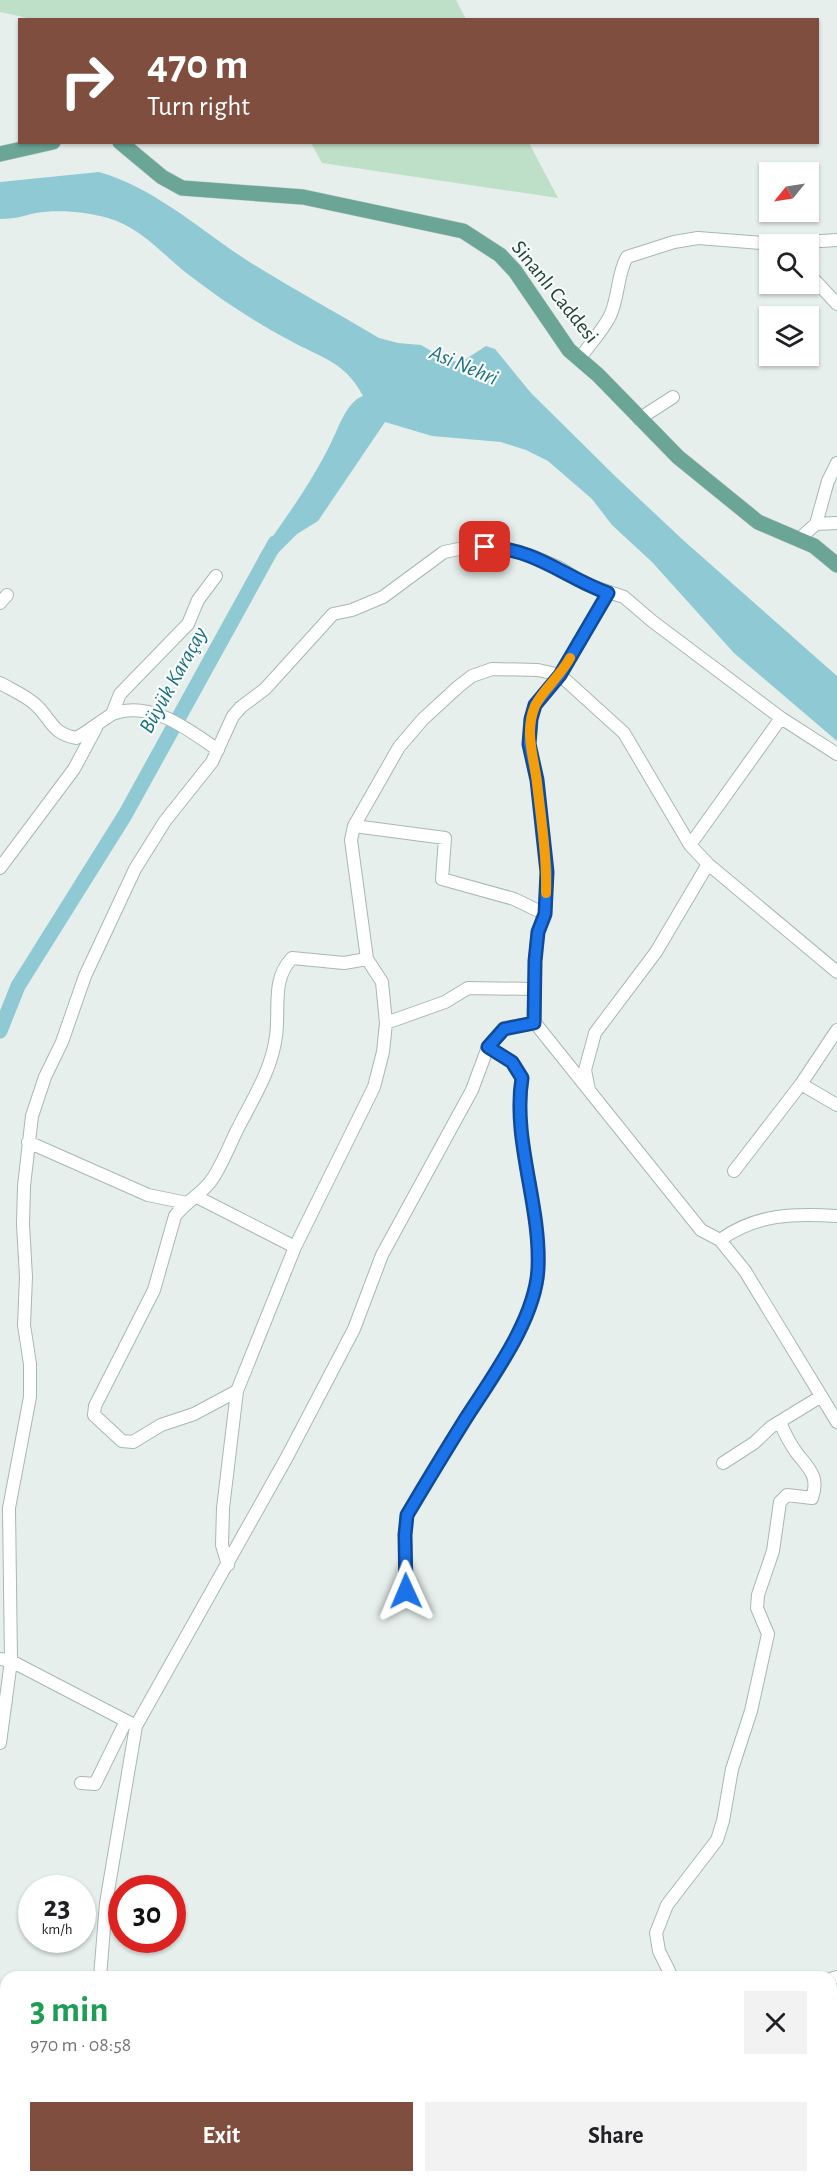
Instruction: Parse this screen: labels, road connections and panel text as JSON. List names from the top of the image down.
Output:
{
  "streets": {
    "main road": ["Sinanlı Caddesi"]
  },
  "water": ["Asi Nehri", "Büyük Karaçay"],
  "north": "bottom left",
  "page": {
    "turn": ["470 m", "Turn right"],
    "speed": "23 km/h",
    "limit": "30",
    "heading": ["3 min", "970 m · 08:58"],
    "buttons": ["Exit", "Share"]
  }
}
